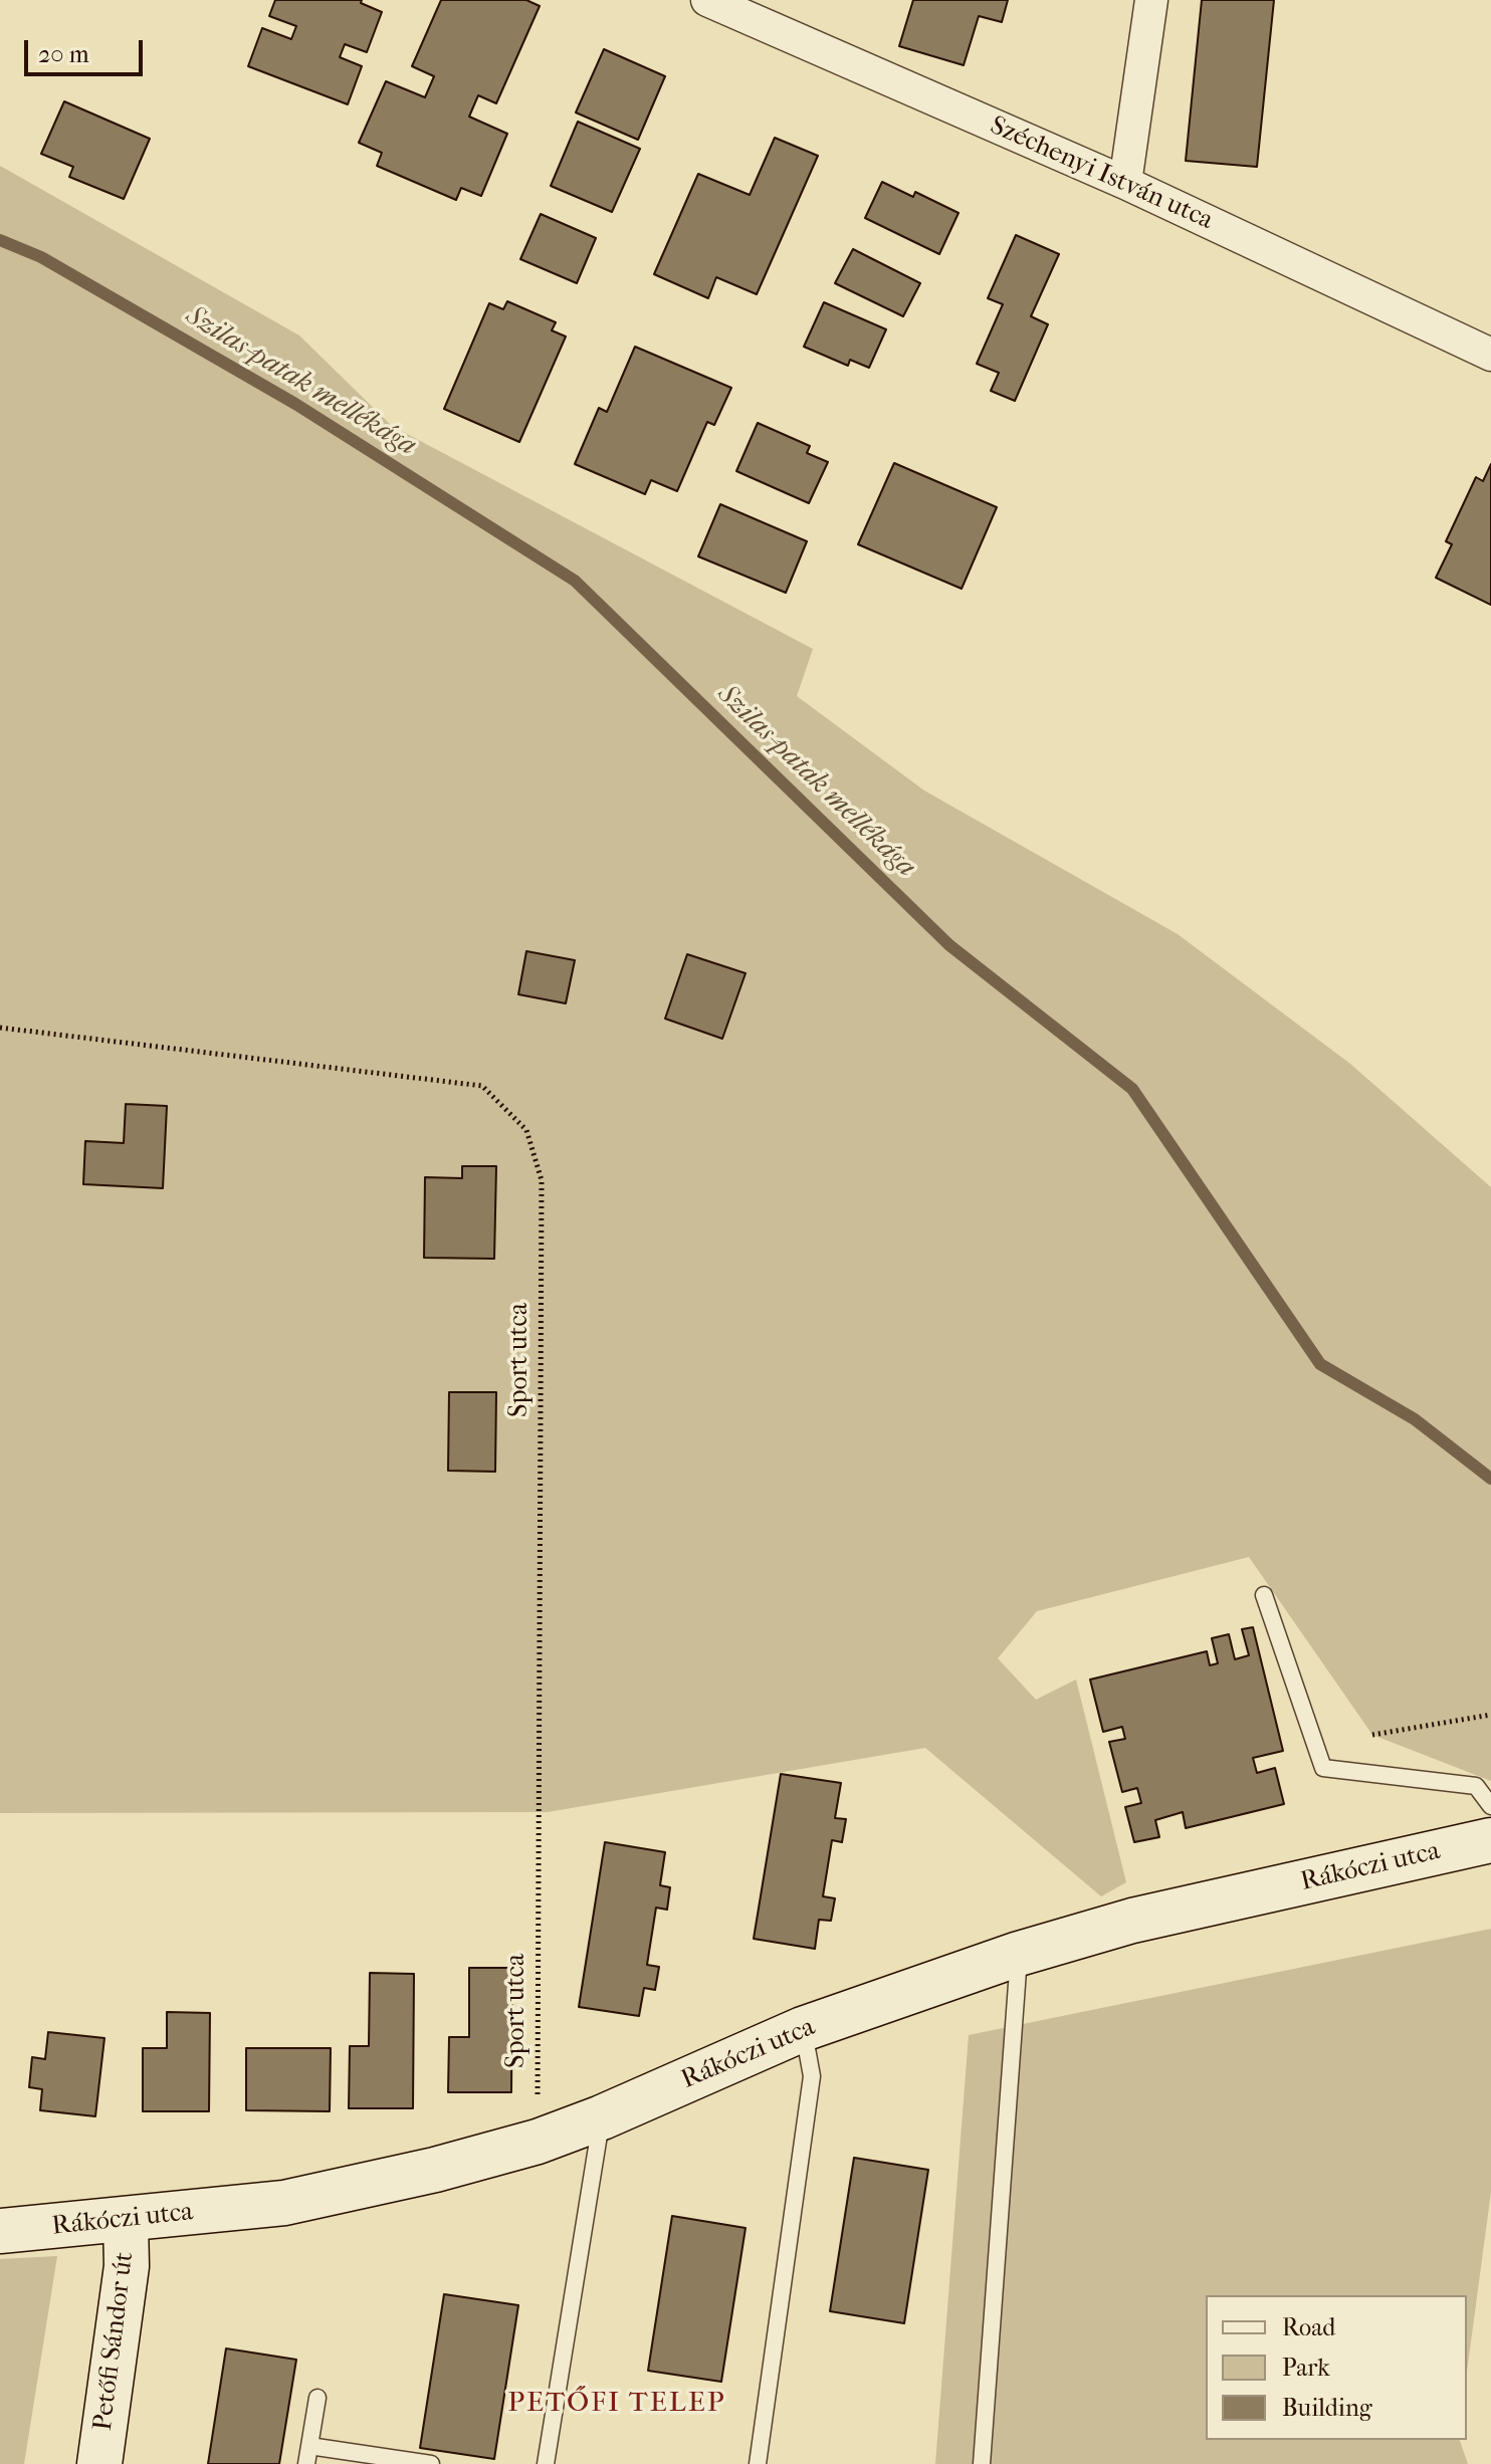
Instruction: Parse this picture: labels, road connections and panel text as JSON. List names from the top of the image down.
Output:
{
  "streets": {
    "main road": ["Rákóczi utca", "Petőfi Sándor út"],
    "street": ["Széchenyi István utca"],
    "path": ["Sport utca"]
  },
  "crossings": [
    ["Sport utca", "Rákóczi utca"],
    ["Rákóczi utca", "Petőfi Sándor út"]
  ],
  "districts": ["PETŐFI TELEP"],
  "water": ["Szilas-patak mellékága"],
  "legend": ["Road", "Park", "Building"],
  "scale_bar": "20 m"
}
